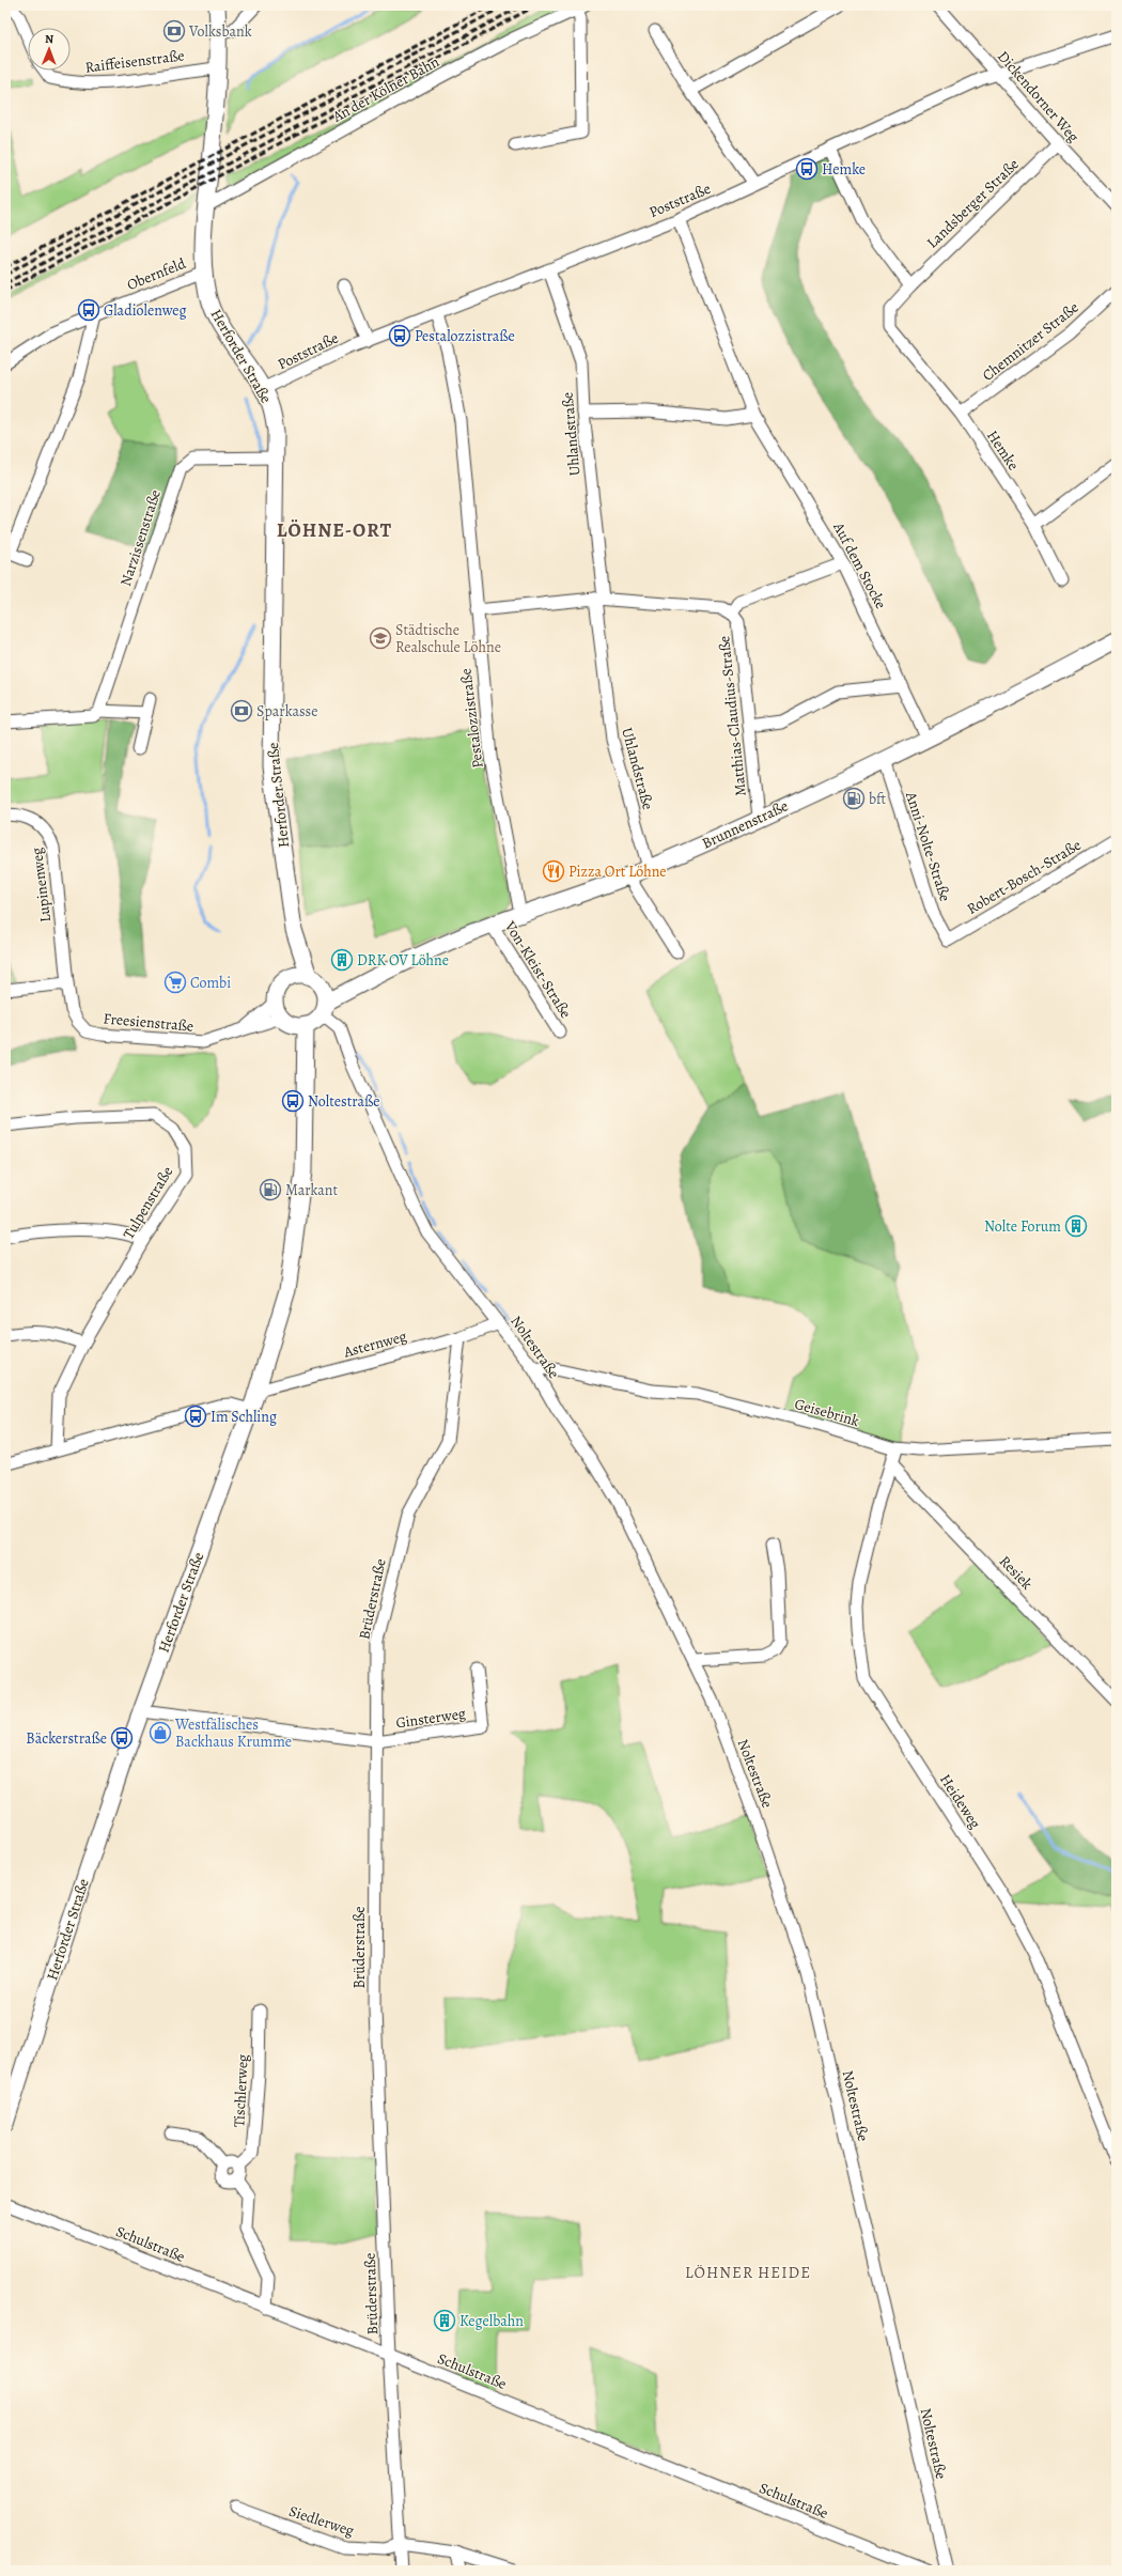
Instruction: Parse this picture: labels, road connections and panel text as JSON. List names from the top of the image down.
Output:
{
  "streets": {
    "main road": ["Herforder Straße", "Brunnenstraße"],
    "street": [
      "Raiffeisenstraße",
      "An der Kölner Bahn",
      "Dickendorner Weg",
      "Poststraße",
      "Landsberger Straße",
      "Obernfeld",
      "Chemnitzer Straße",
      "Uhlandstraße",
      "Hemke",
      "Narzissenstraße",
      "Auf dem Stocke",
      "Matthias-Claudius-Straße",
      "Pestalozzistraße",
      "Anni-Nolte-Straße",
      "Robert-Bosch-Straße",
      "Lupinenweg",
      "Von-Kleist-Straße",
      "Freesienstraße",
      "Tulpenstraße",
      "Asternweg",
      "Noltestraße",
      "Geisebrink",
      "Resiek",
      "Brüderstraße",
      "Ginsterweg",
      "Heideweg",
      "Tischlerweg",
      "Schulstraße",
      "Siedlerweg"
    ]
  },
  "crossings": [
    ["Raiffeisenstraße", "Herforder Straße"],
    ["An der Kölner Bahn", "Herforder Straße"],
    ["Dickendorner Weg", "Poststraße"],
    ["Dickendorner Weg", "Landsberger Straße"],
    ["Poststraße", "Herforder Straße"],
    ["Poststraße", "Uhlandstraße"],
    ["Poststraße", "Auf dem Stocke"],
    ["Poststraße", "Pestalozzistraße"],
    ["Landsberger Straße", "Hemke"],
    ["Obernfeld", "Herforder Straße"],
    ["Chemnitzer Straße", "Hemke"],
    ["Herforder Straße", "Narzissenstraße"],
    ["Herforder Straße", "Brunnenstraße"],
    ["Herforder Straße", "Freesienstraße"],
    ["Herforder Straße", "Asternweg"],
    ["Herforder Straße", "Noltestraße"],
    ["Uhlandstraße", "Matthias-Claudius-Straße"],
    ["Uhlandstraße", "Brunnenstraße"],
    ["Auf dem Stocke", "Matthias-Claudius-Straße"],
    ["Auf dem Stocke", "Brunnenstraße"],
    ["Matthias-Claudius-Straße", "Pestalozzistraße"],
    ["Matthias-Claudius-Straße", "Brunnenstraße"],
    ["Pestalozzistraße", "Brunnenstraße"],
    ["Brunnenstraße", "Anni-Nolte-Straße"],
    ["Brunnenstraße", "Von-Kleist-Straße"],
    ["Brunnenstraße", "Freesienstraße"],
    ["Brunnenstraße", "Noltestraße"],
    ["Anni-Nolte-Straße", "Robert-Bosch-Straße"],
    ["Lupinenweg", "Freesienstraße"],
    ["Freesienstraße", "Noltestraße"],
    ["Asternweg", "Noltestraße"],
    ["Asternweg", "Brüderstraße"],
    ["Noltestraße", "Geisebrink"],
    ["Geisebrink", "Heideweg"],
    ["Resiek", "Heideweg"],
    ["Brüderstraße", "Ginsterweg"],
    ["Brüderstraße", "Schulstraße"],
    ["Brüderstraße", "Siedlerweg"]
  ],
  "districts": ["LÖHNE-ORT", "LÖHNER HEIDE"],
  "places": {
    "bank": ["Volksbank", "Sparkasse"],
    "bus stop": [
      "Hemke",
      "Gladiolenweg",
      "Pestalozzistraße",
      "Noltestraße",
      "Im Schling",
      "Bäckerstraße"
    ],
    "school or university": ["Städtische Realschule Löhne"],
    "fuel station": ["bft", "Markant"],
    "restaurant": ["Pizza Ort Löhne"],
    "building": ["DRK OV Löhne", "Nolte Forum", "Kegelbahn"],
    "supermarket": ["Combi"],
    "shop": ["Westfälisches Backhaus Krumme"]
  },
  "north": "top"
}
